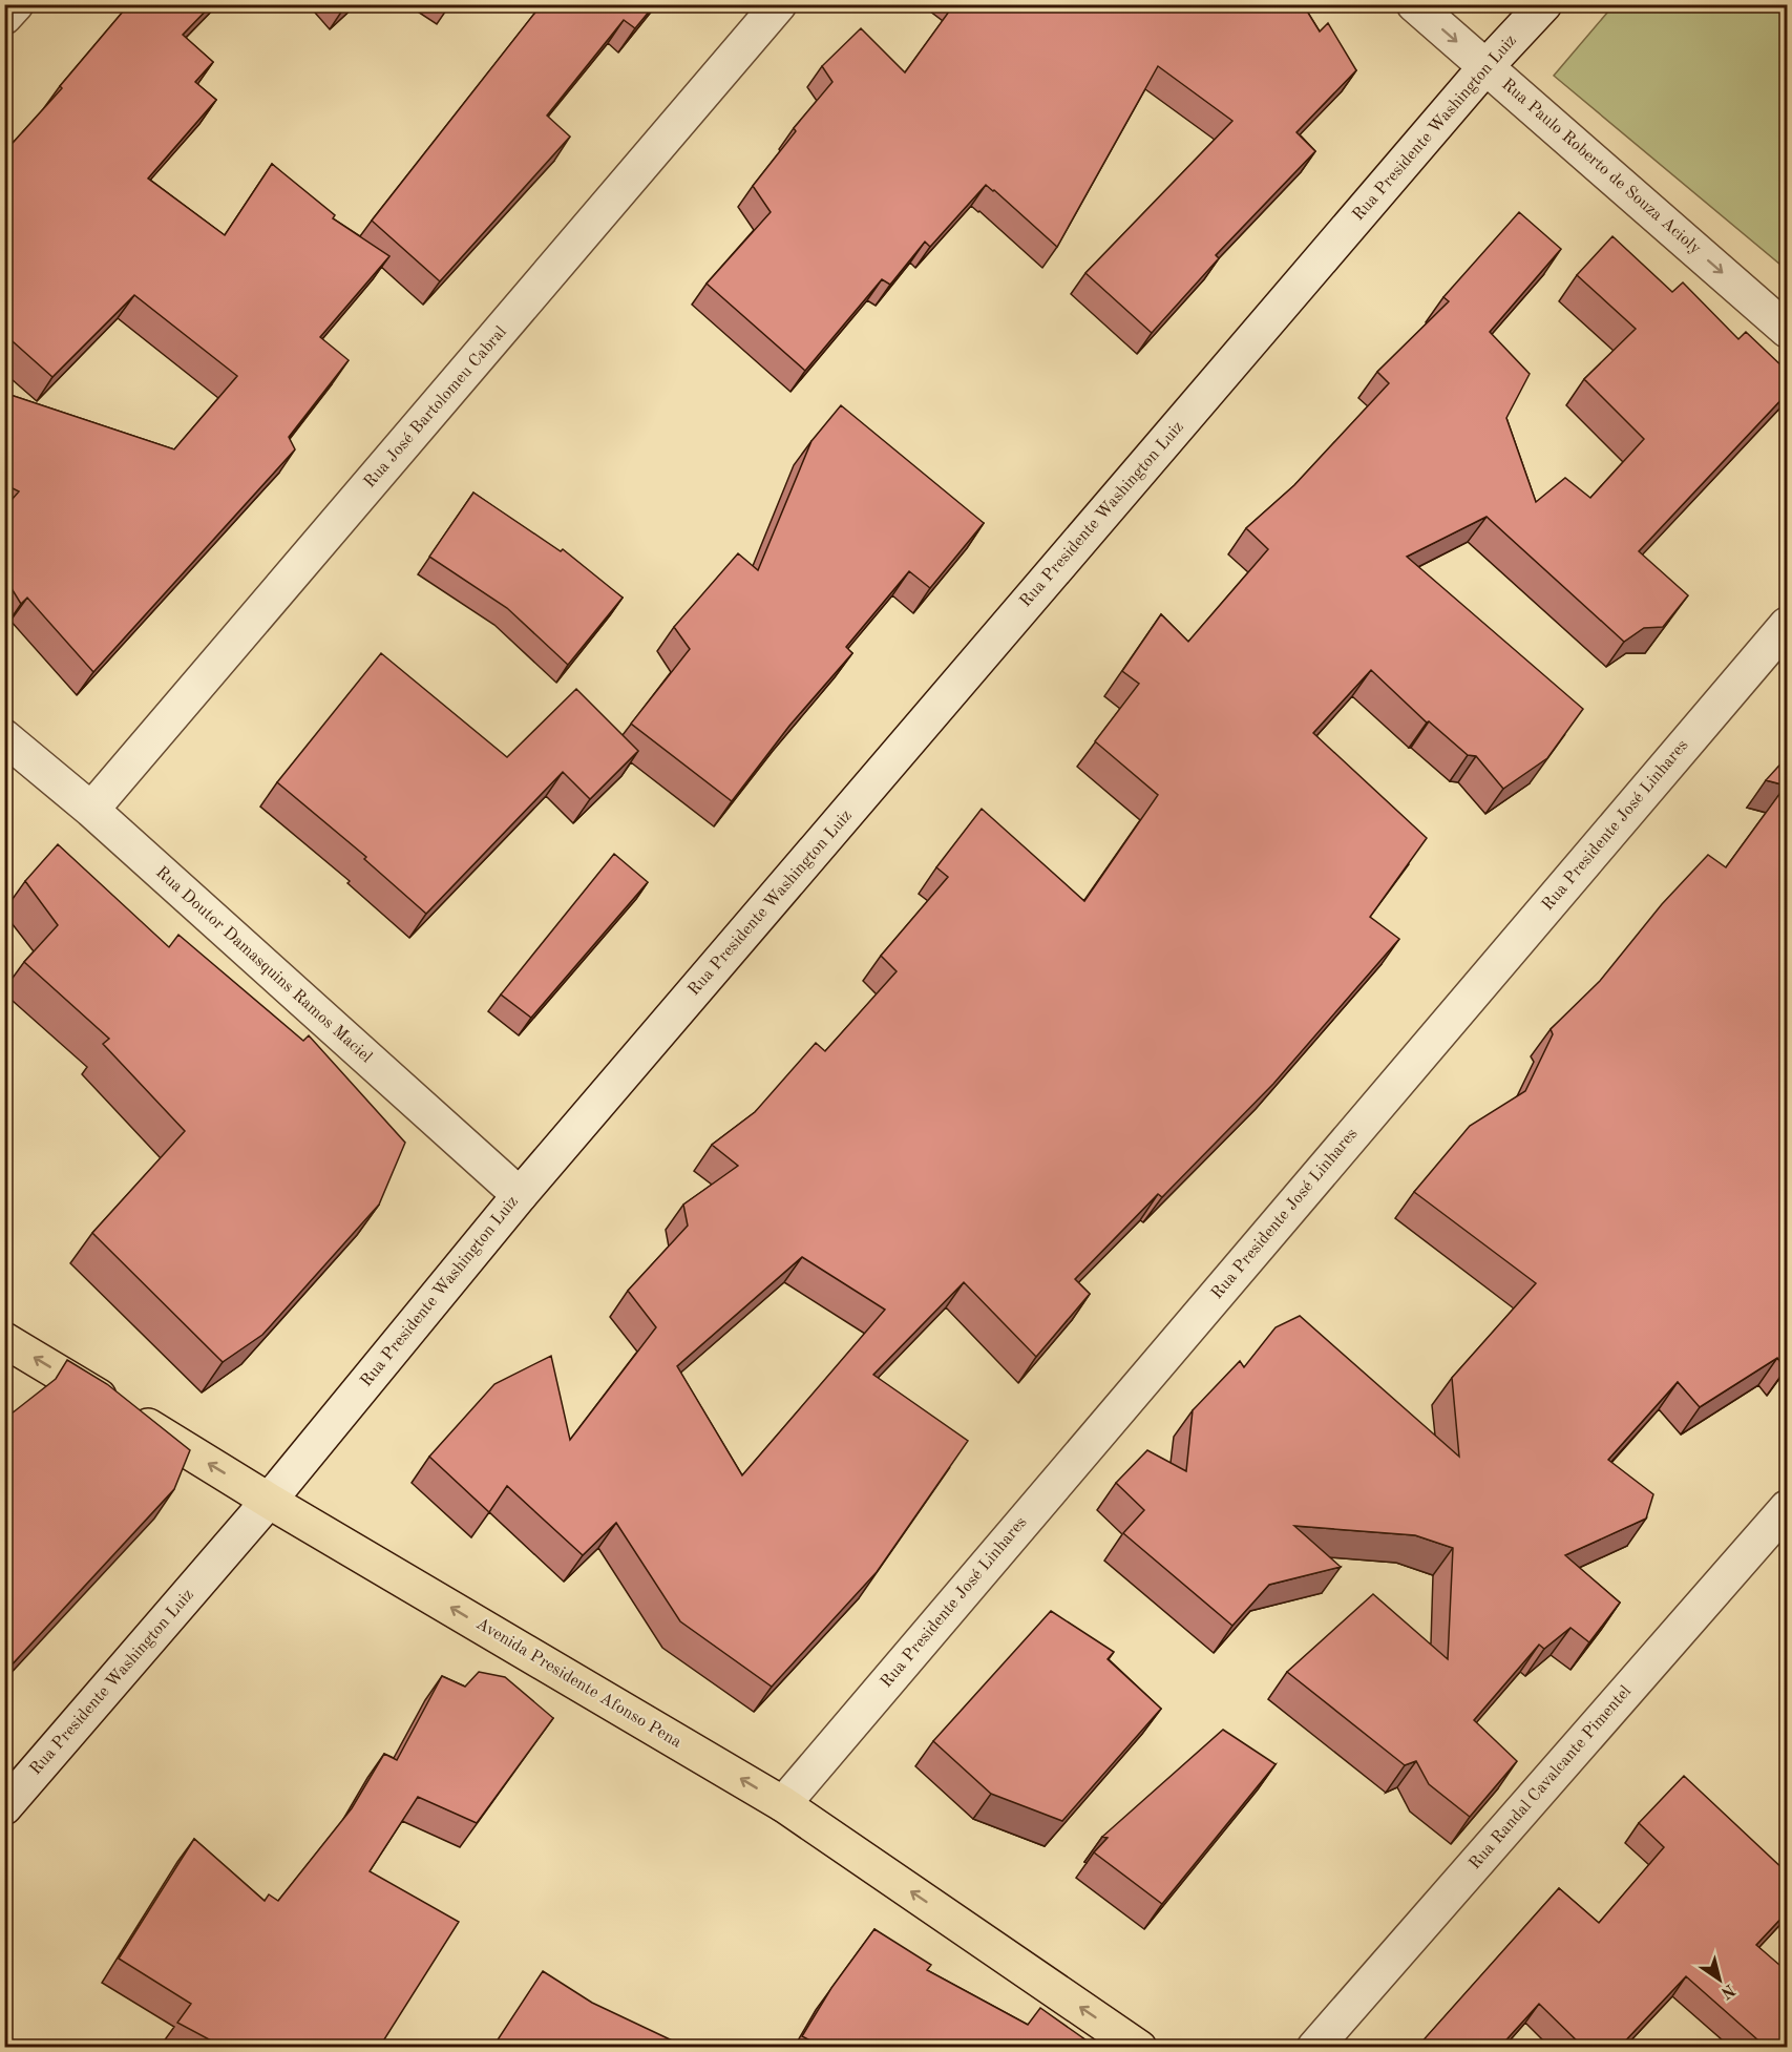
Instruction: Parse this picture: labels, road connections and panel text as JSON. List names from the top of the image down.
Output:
{
  "streets": {
    "main road": ["Avenida Presidente Afonso Pena"],
    "street": [
      "Rua Presidente Washington Luiz",
      "Rua Paulo Roberto de Souza Acioly",
      "Rua José Bartolomeu Cabral",
      "Rua Presidente José Linhares",
      "Rua Doutor Damasquins Ramos Maciel",
      "Rua Randal Cavalcante Pimentel"
    ]
  },
  "crossings": [
    ["Rua Presidente Washington Luiz", "Rua Paulo Roberto de Souza Acioly"],
    ["Rua Presidente Washington Luiz", "Rua Doutor Damasquins Ramos Maciel"],
    ["Rua Presidente Washington Luiz", "Avenida Presidente Afonso Pena"],
    ["Rua José Bartolomeu Cabral", "Rua Doutor Damasquins Ramos Maciel"],
    ["Rua Presidente José Linhares", "Avenida Presidente Afonso Pena"]
  ],
  "one_way": ["Rua Paulo Roberto de Souza Acioly", "Avenida Presidente Afonso Pena"],
  "north": "bottom right"
}
